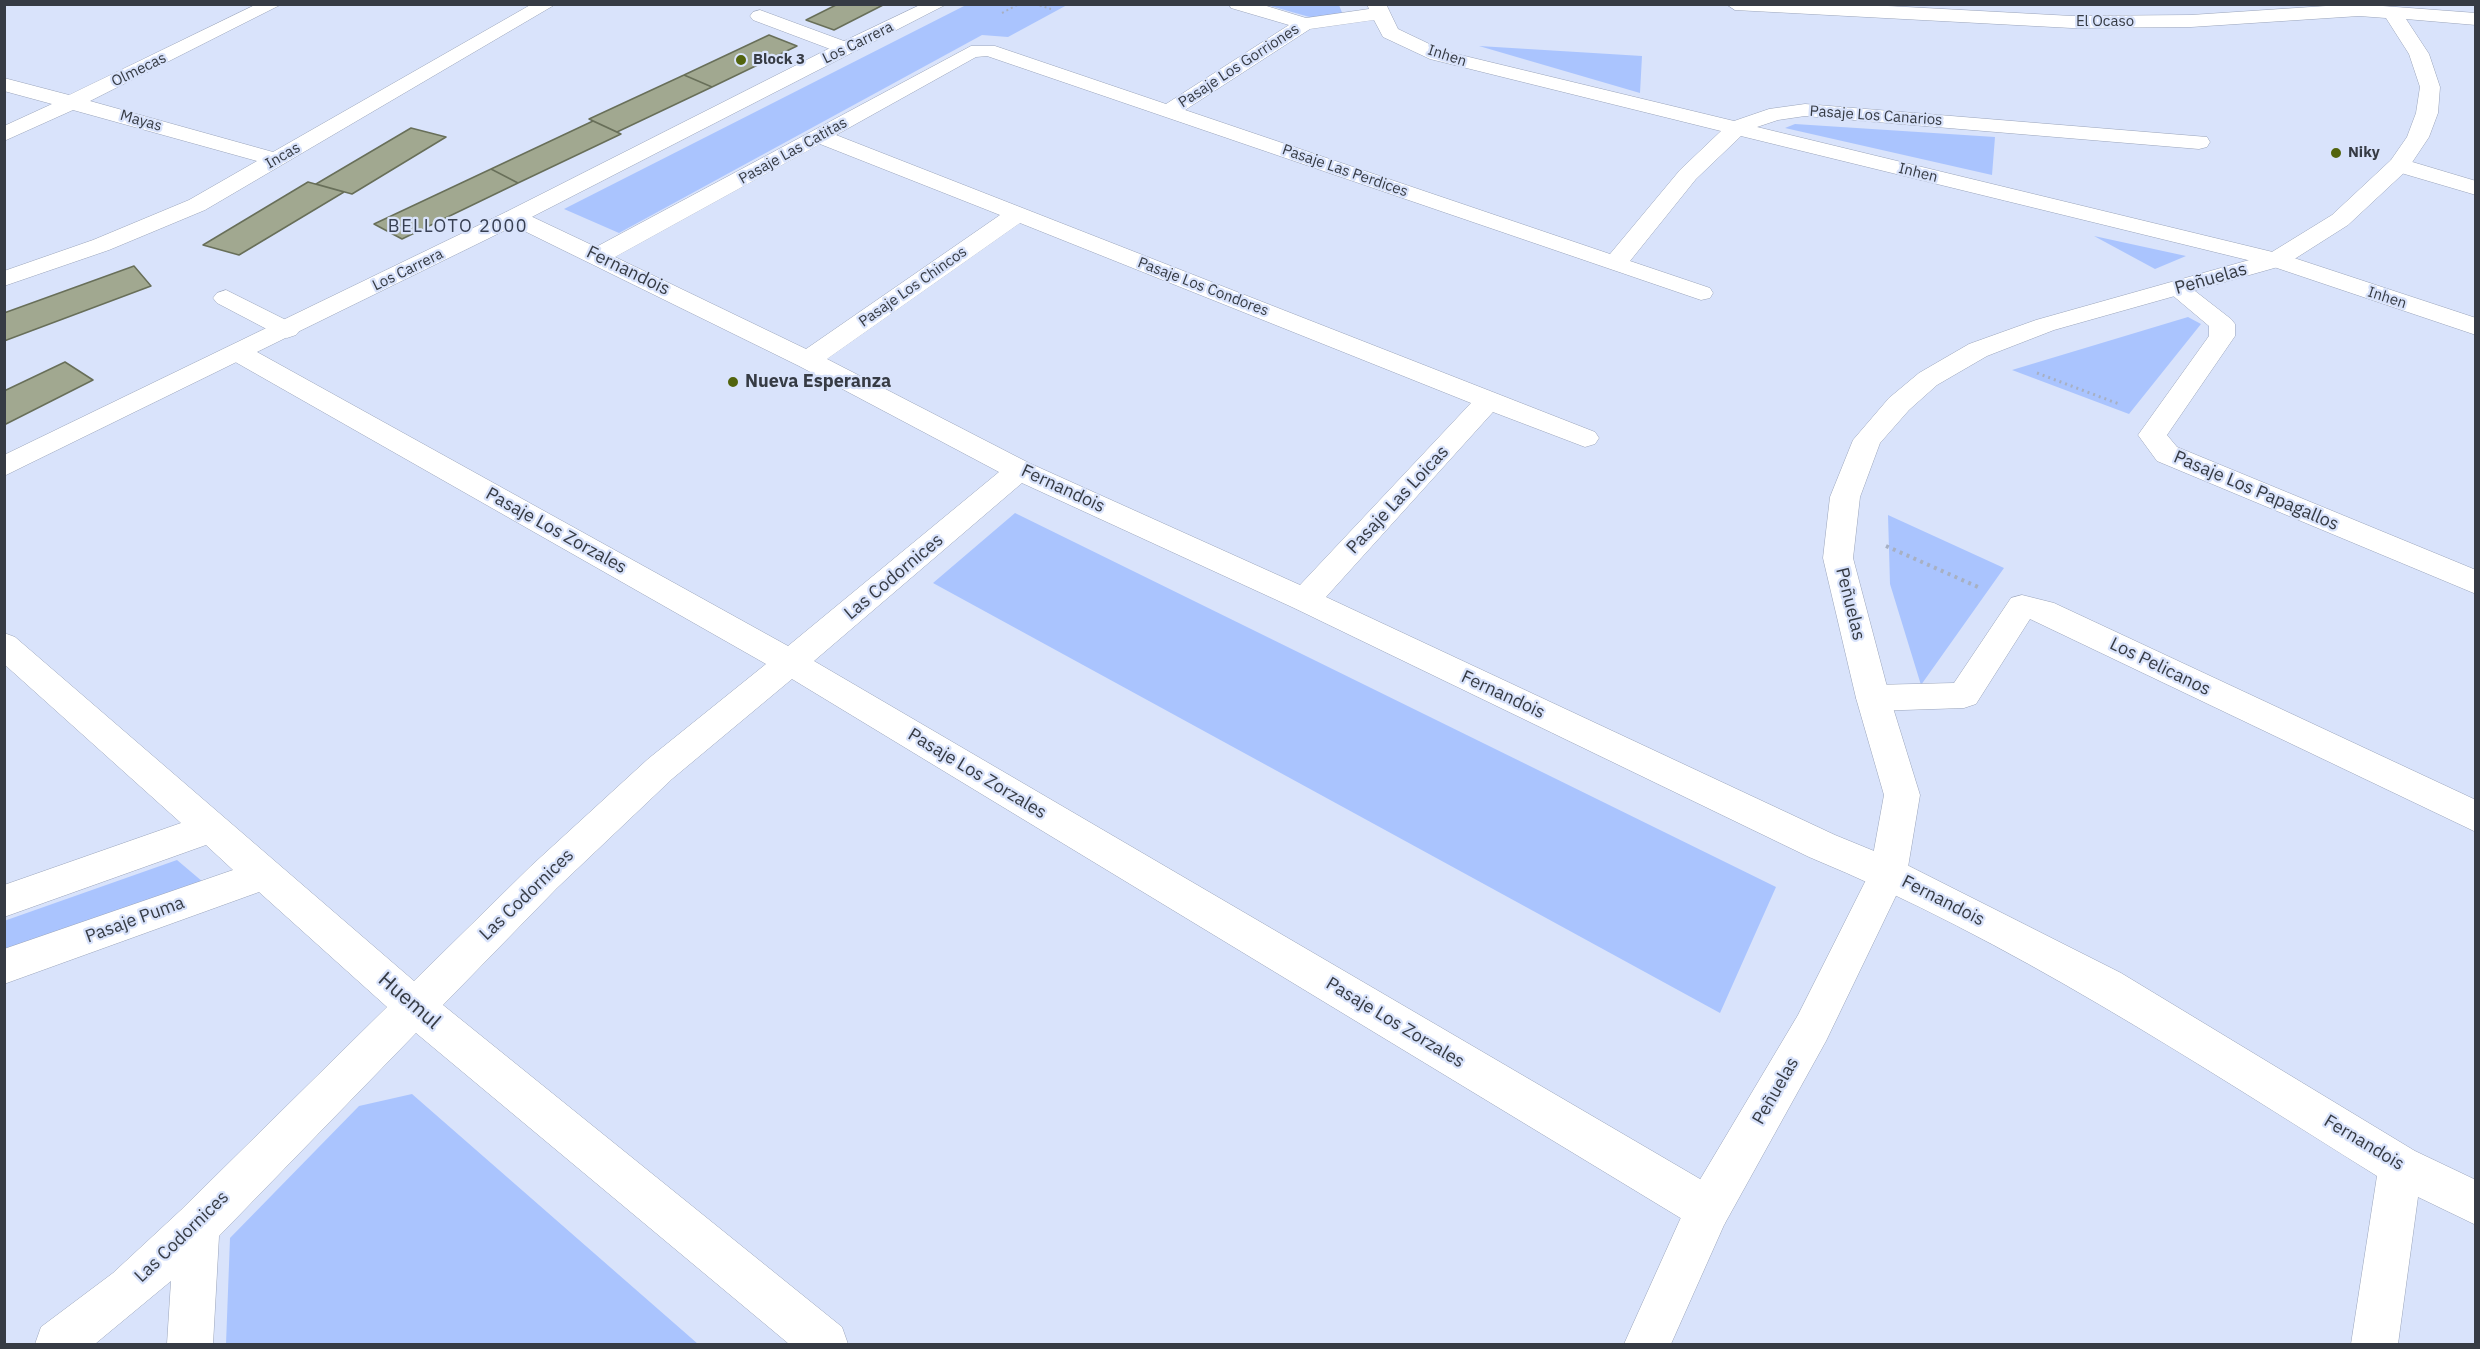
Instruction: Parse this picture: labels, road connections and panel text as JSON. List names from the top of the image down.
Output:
{
  "streets": {
    "street": [
      "El Ocaso",
      "Los Carrera",
      "Inhen",
      "Pasaje Los Gorriones",
      "Olmecas",
      "Pasaje Los Canarios",
      "Mayas",
      "Pasaje Las Catitas",
      "Incas",
      "Pasaje Las Perdices",
      "Fernandois",
      "Peñuelas",
      "Pasaje Los Chincos",
      "Pasaje Los Condores",
      "Pasaje Los Papagallos",
      "Pasaje Las Loicas",
      "Pasaje Los Zorzales",
      "Las Codornices",
      "Los Pelicanos",
      "Pasaje Puma",
      "Huemul"
    ]
  },
  "crossings": [
    ["El Ocaso", "Peñuelas"],
    ["Los Carrera", "Fernandois"],
    ["Los Carrera", "Pasaje Los Zorzales"],
    ["Inhen", "Pasaje Los Gorriones"],
    ["Inhen", "Pasaje Los Canarios"],
    ["Inhen", "Peñuelas"],
    ["Pasaje Los Gorriones", "Pasaje Las Perdices"],
    ["Olmecas", "Mayas"],
    ["Pasaje Los Canarios", "Pasaje Las Perdices"],
    ["Mayas", "Incas"],
    ["Pasaje Las Catitas", "Pasaje Las Perdices"],
    ["Pasaje Las Catitas", "Fernandois"],
    ["Pasaje Las Catitas", "Pasaje Los Condores"],
    ["Fernandois", "Peñuelas"],
    ["Fernandois", "Pasaje Los Chincos"],
    ["Fernandois", "Pasaje Las Loicas"],
    ["Fernandois", "Las Codornices"],
    ["Peñuelas", "Pasaje Los Papagallos"],
    ["Peñuelas", "Pasaje Los Zorzales"],
    ["Pasaje Los Chincos", "Pasaje Los Condores"],
    ["Pasaje Los Condores", "Pasaje Las Loicas"],
    ["Pasaje Los Zorzales", "Las Codornices"],
    ["Las Codornices", "Huemul"],
    ["Pasaje Puma", "Huemul"]
  ],
  "districts": ["BELLOTO 2000"],
  "places": ["Block 3", "Niky", "Nueva Esperanza"]
}
